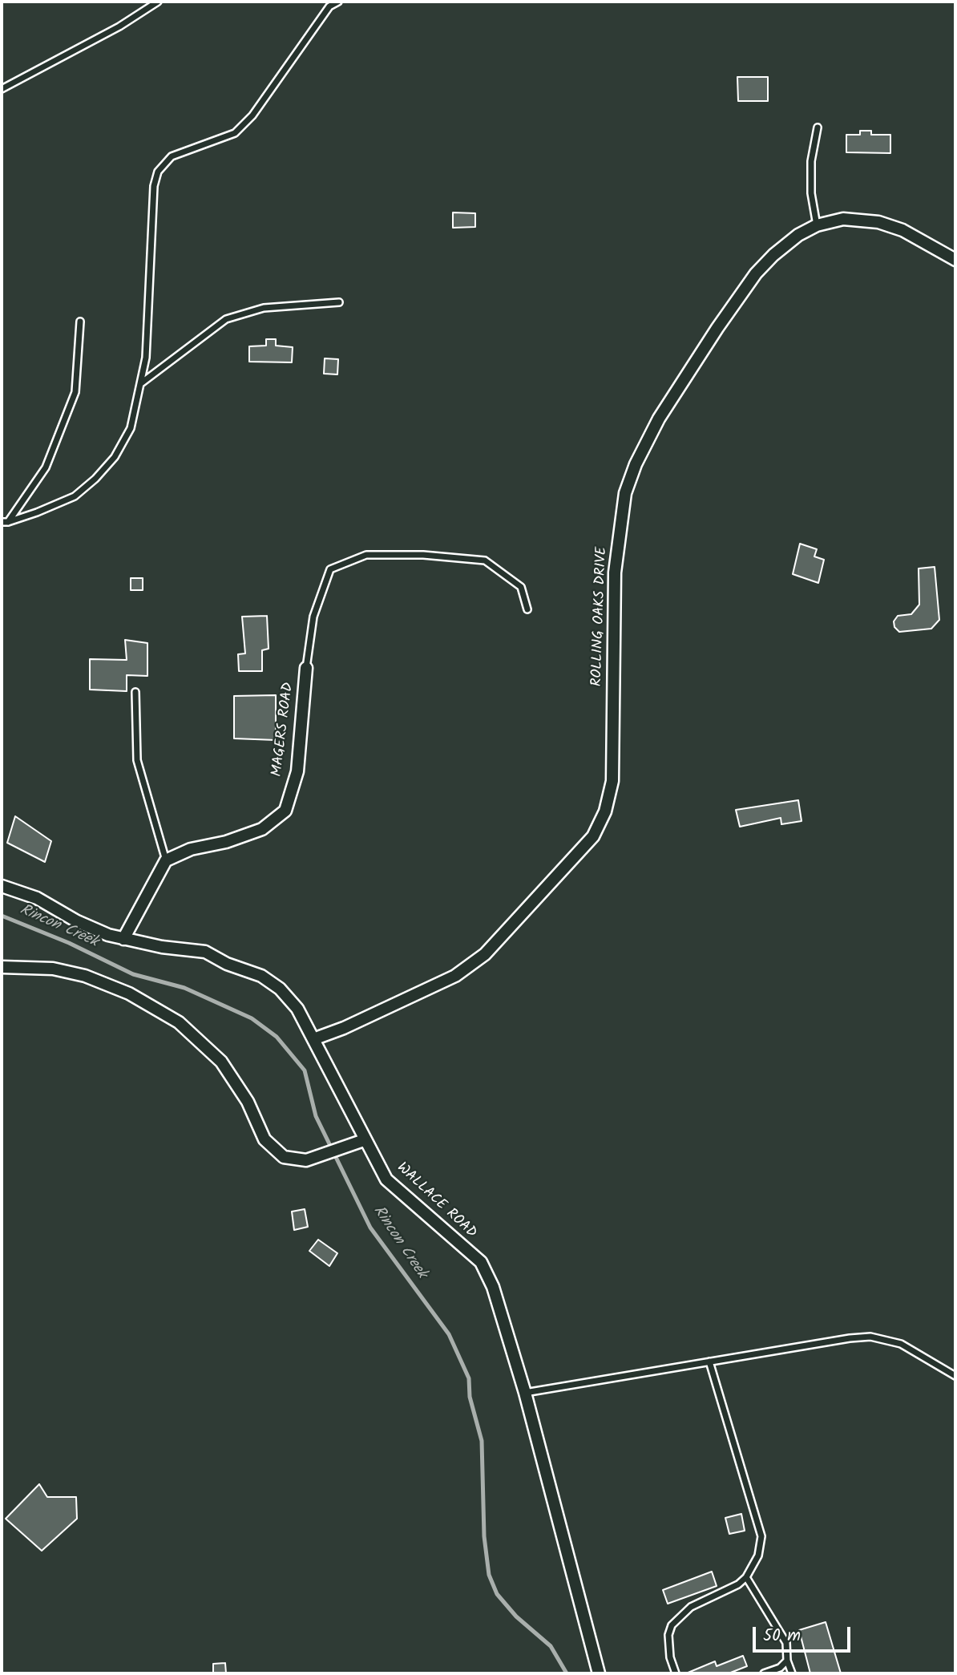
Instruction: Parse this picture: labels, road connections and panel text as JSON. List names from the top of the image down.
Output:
{
  "streets": {
    "street": ["ROLLING OAKS DRIVE", "MAGERS ROAD", "WALLACE ROAD"]
  },
  "crossings": [
    ["ROLLING OAKS DRIVE", "WALLACE ROAD"]
  ],
  "water": ["Rincon Creek"],
  "scale_bar": "50 m"
}
